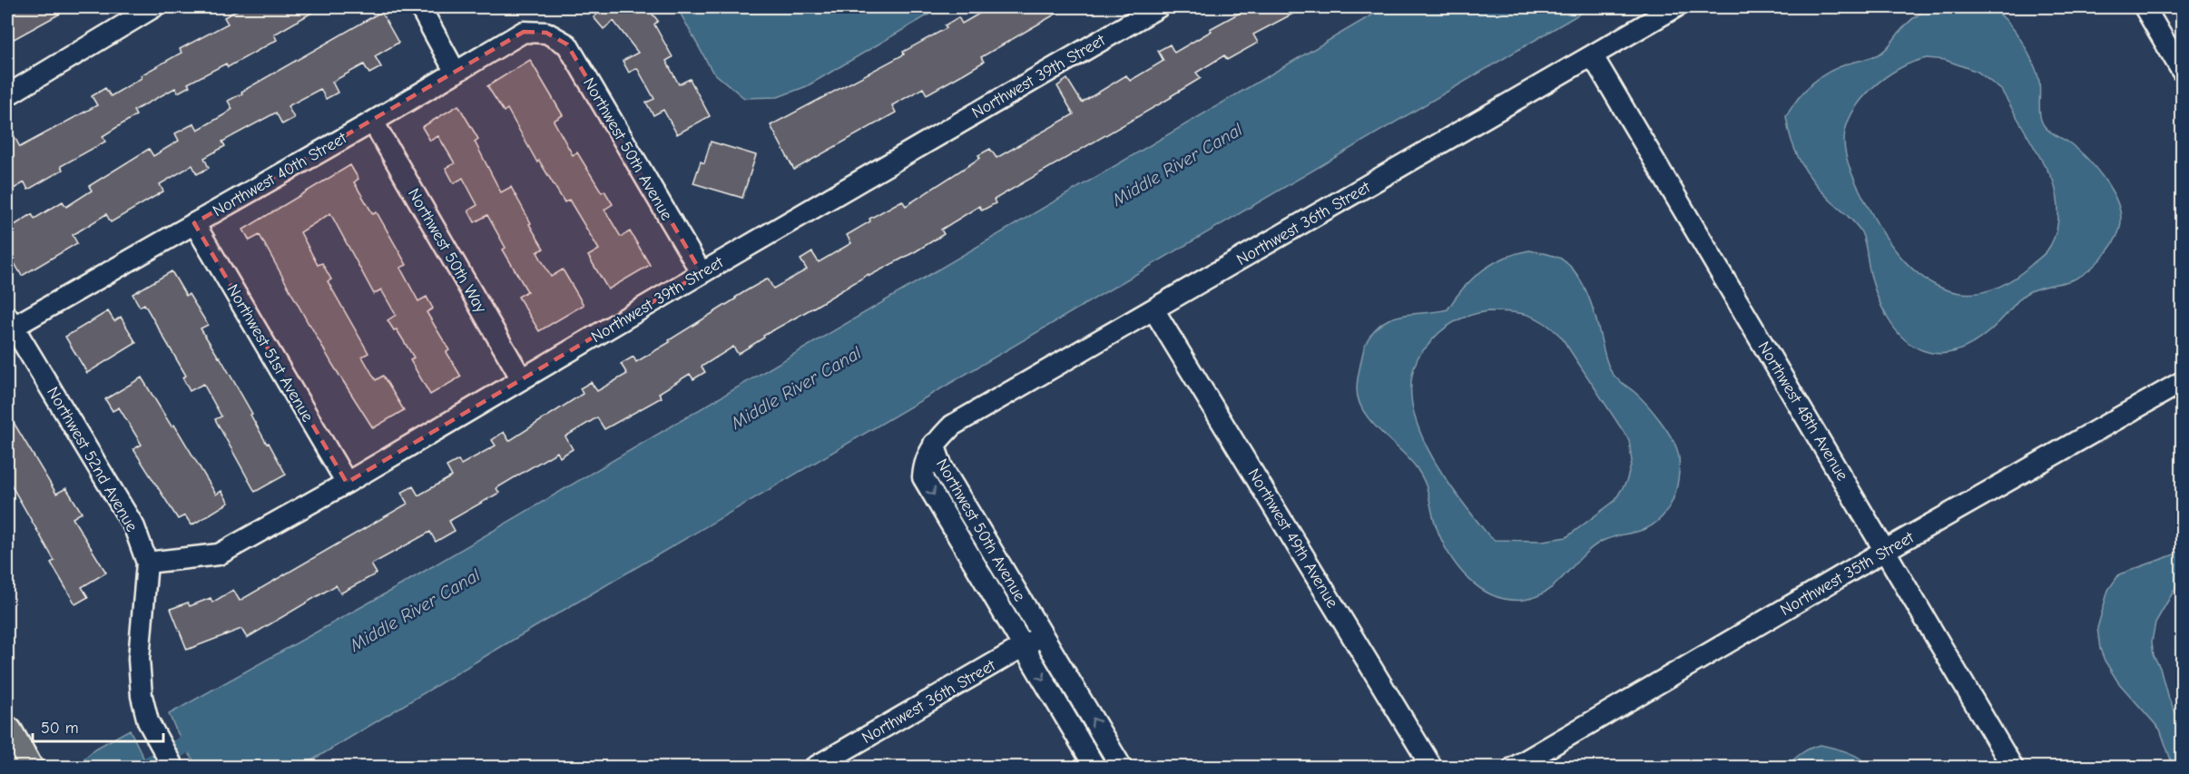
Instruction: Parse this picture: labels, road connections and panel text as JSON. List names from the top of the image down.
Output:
{
  "streets": {
    "street": [
      "Northwest 39th Street",
      "Northwest 50th Avenue",
      "Northwest 40th Street",
      "Northwest 36th Street",
      "Northwest 50th Way",
      "Northwest 51st Avenue",
      "Northwest 48th Avenue",
      "Northwest 52nd Avenue",
      "Northwest 49th Avenue",
      "Northwest 35th Street"
    ]
  },
  "crossings": [
    ["Northwest 39th Street", "Northwest 50th Avenue"],
    ["Northwest 39th Street", "Northwest 50th Way"],
    ["Northwest 39th Street", "Northwest 51st Avenue"],
    ["Northwest 39th Street", "Northwest 52nd Avenue"],
    ["Northwest 50th Avenue", "Northwest 40th Street"],
    ["Northwest 50th Avenue", "Northwest 36th Street"],
    ["Northwest 40th Street", "Northwest 50th Way"],
    ["Northwest 40th Street", "Northwest 51st Avenue"],
    ["Northwest 40th Street", "Northwest 52nd Avenue"],
    ["Northwest 36th Street", "Northwest 48th Avenue"],
    ["Northwest 36th Street", "Northwest 49th Avenue"],
    ["Northwest 48th Avenue", "Northwest 35th Street"]
  ],
  "water": ["Middle River Canal"],
  "scale_bar": "50 m"
}
